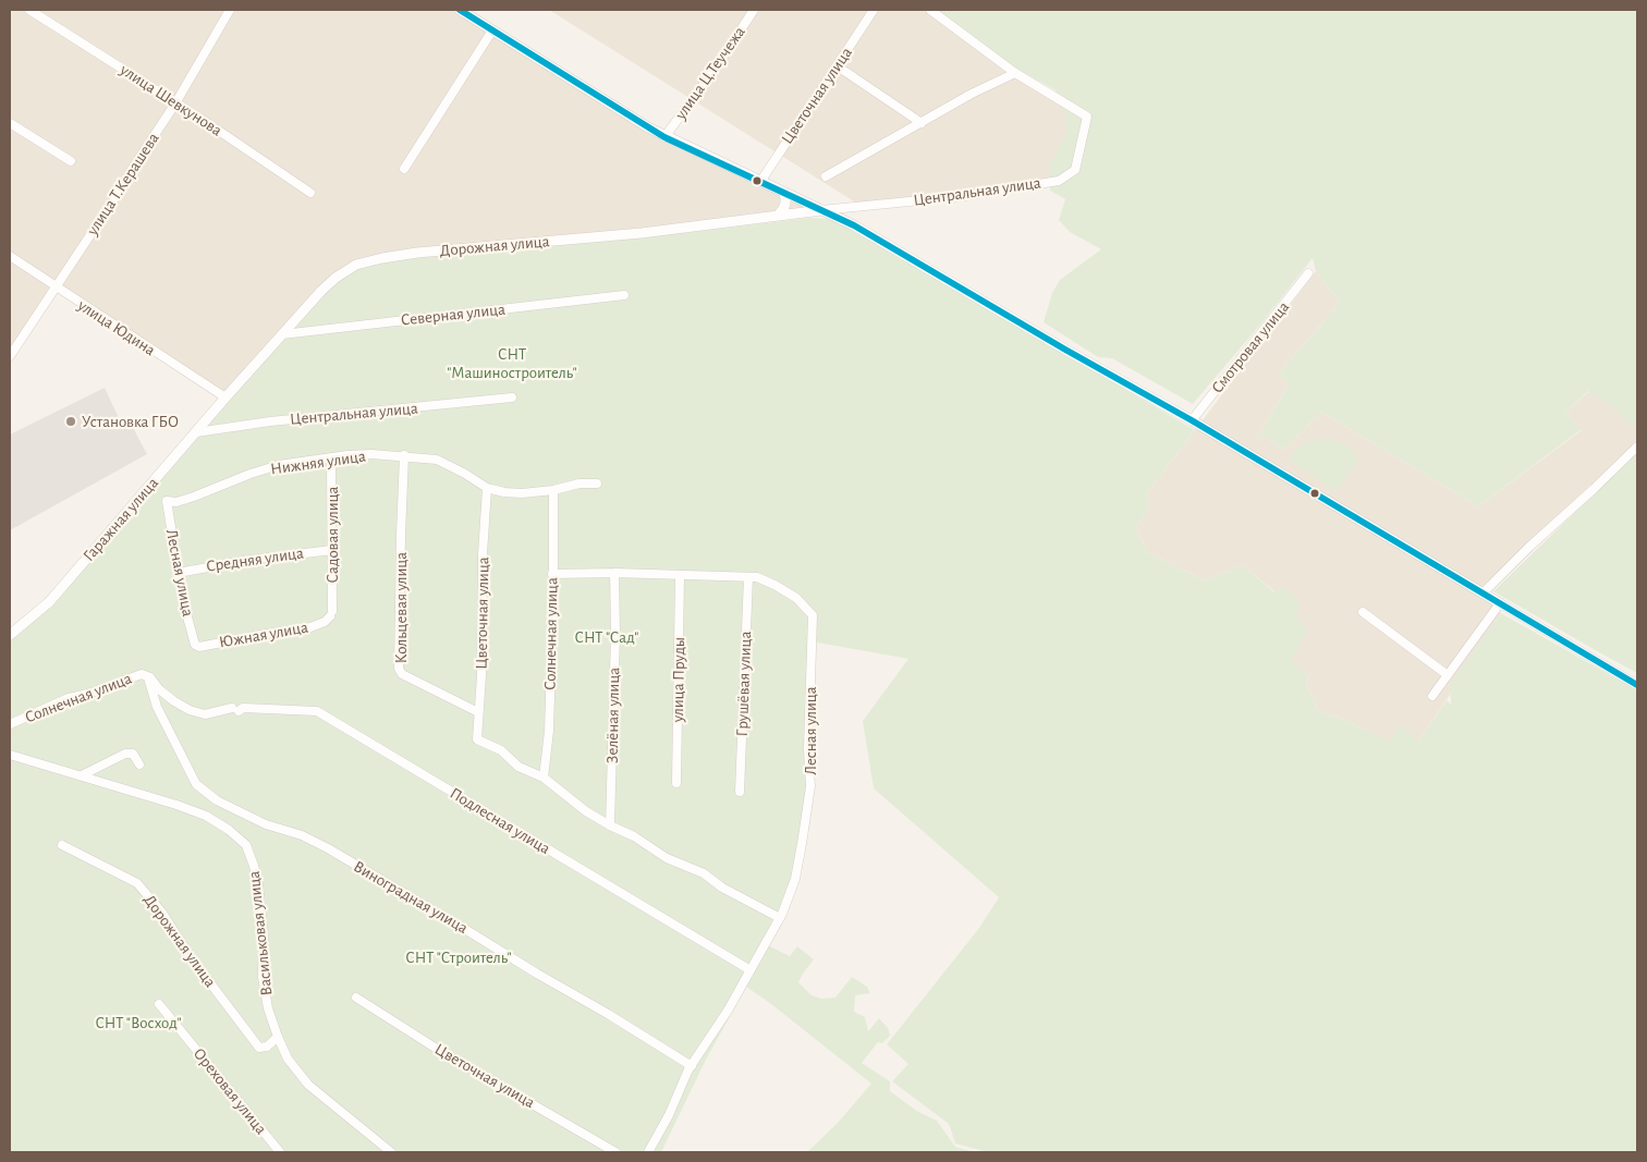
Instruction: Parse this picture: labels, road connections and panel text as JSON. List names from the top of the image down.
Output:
{
  "streets": {
    "street": [
      "улица Ц.Теучежа",
      "Цветочная улица",
      "улица Шевкунова",
      "улица Т.Керашева",
      "Центральная улица",
      "Дорожная улица",
      "Северная улица",
      "улица Юдина",
      "Смотровая улица",
      "Нижняя улица",
      "Гаражная улица",
      "Садовая улица",
      "Средняя улица",
      "Лесная улица",
      "Кольцевая улица",
      "Солнечная улица",
      "Южная улица",
      "улица Пруды",
      "Грушёвая улица",
      "Зелёная улица",
      "Подлесная улица",
      "Виноградная улица",
      "Васильковая улица",
      "Ореховая улица"
    ]
  },
  "crossings": [
    ["Цветочная улица", "Нижняя улица"],
    ["Цветочная улица", "Кольцевая улица"],
    ["Цветочная улица", "Солнечная улица"],
    ["улица Шевкунова", "улица Т.Керашева"],
    ["улица Т.Керашева", "улица Юдина"],
    ["Центральная улица", "Дорожная улица"],
    ["Центральная улица", "Гаражная улица"],
    ["Дорожная улица", "Северная улица"],
    ["Дорожная улица", "улица Юдина"],
    ["Дорожная улица", "Гаражная улица"],
    ["Дорожная улица", "Васильковая улица"],
    ["улица Юдина", "Гаражная улица"],
    ["Нижняя улица", "Садовая улица"],
    ["Нижняя улица", "Лесная улица"],
    ["Нижняя улица", "Кольцевая улица"],
    ["Нижняя улица", "Солнечная улица"],
    ["Садовая улица", "Средняя улица"],
    ["Садовая улица", "Южная улица"],
    ["Средняя улица", "Лесная улица"],
    ["Лесная улица", "Южная улица"],
    ["Лесная улица", "Грушёвая улица"],
    ["Солнечная улица", "Подлесная улица"],
    ["Солнечная улица", "Виноградная улица"]
  ],
  "parks": [
    "СНТ \"Машиностроитель\"",
    "СНТ \"Сад\"",
    "СНТ \"Строитель\"",
    "СНТ \"Восход\""
  ],
  "places": ["Установка ГБО"]
}
